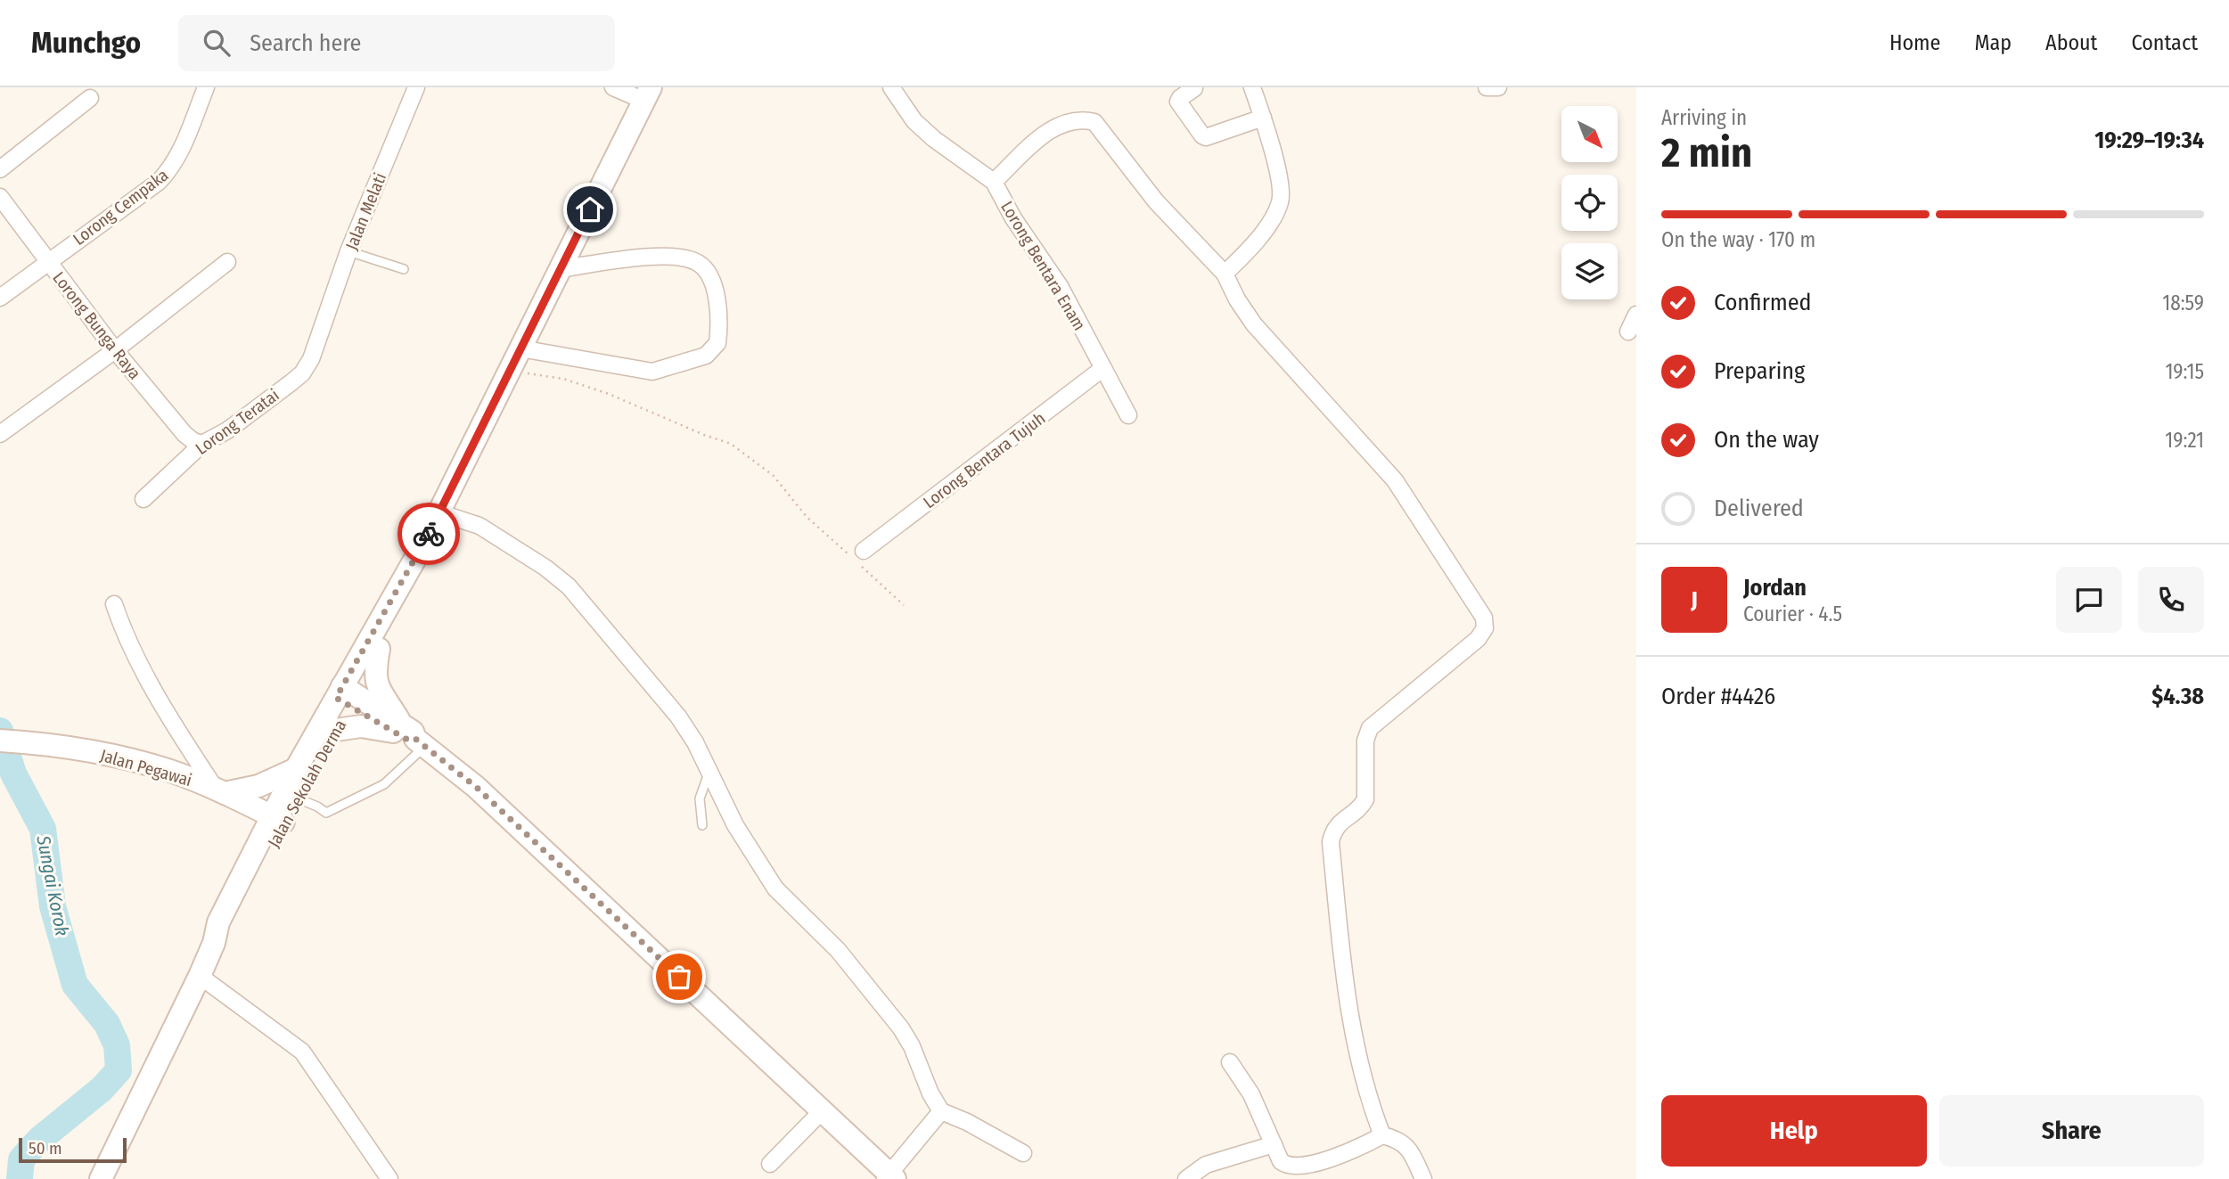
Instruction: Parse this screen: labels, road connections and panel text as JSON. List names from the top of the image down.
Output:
{
  "streets": {
    "street": [
      "Lorong Cempaka",
      "Jalan Melati",
      "Lorong Bentara Enam",
      "Lorong Bunga Raya",
      "Lorong Teratai",
      "Lorong Bentara Tujuh",
      "Jalan Pegawai",
      "Jalan Sekolah Derma"
    ]
  },
  "crossings": [
    ["Lorong Cempaka", "Lorong Bunga Raya"],
    ["Jalan Melati", "Lorong Teratai"],
    ["Lorong Bentara Enam", "Lorong Bentara Tujuh"],
    ["Lorong Bunga Raya", "Lorong Teratai"],
    ["Jalan Pegawai", "Jalan Sekolah Derma"]
  ],
  "water": ["Sungai Korok"],
  "scale_bar": "50 m",
  "north": "bottom right",
  "page": {
    "header": "Munchgo",
    "search": "Search here",
    "nav": [
      "Home",
      "Map",
      "About",
      "Contact"
    ],
    "heading": ["2 min", "Arriving in", "19:29–19:34"],
    "panel": [
      "Jordan",
      "Courier · 4.5",
      "Order #4426",
      "$4.38"
    ],
    "bar": "On the way · 170 m",
    "list": [
      ["Confirmed", "18:59"],
      ["Preparing", "19:15"],
      ["On the way", "19:21"],
      "Delivered"
    ],
    "round": "J",
    "buttons": ["Help", "Share"],
    "scale": "50 m"
  }
}
